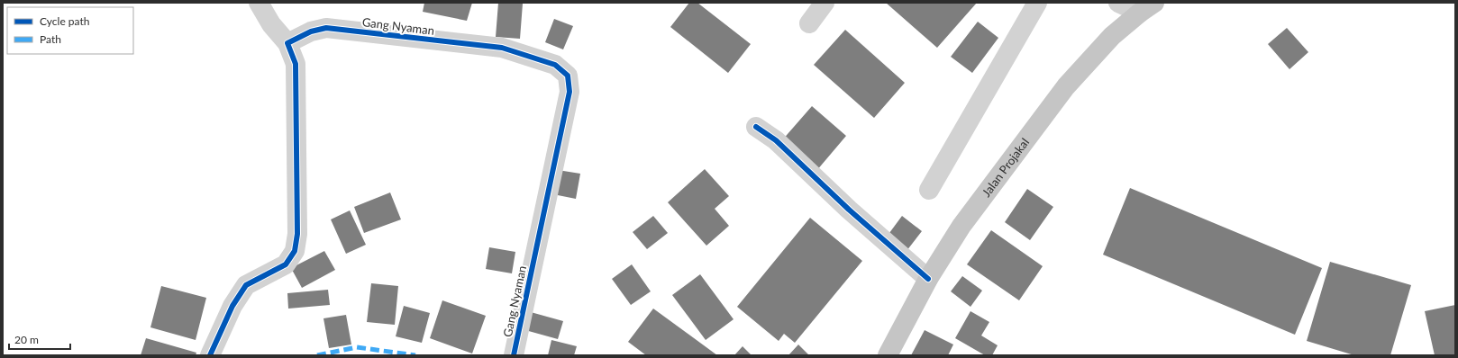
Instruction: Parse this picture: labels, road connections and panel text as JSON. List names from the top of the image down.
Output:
{
  "streets": {
    "main road": ["Jalan Projakal"],
    "street": ["Gang Nyaman"]
  },
  "legend": ["Cycle path", "Path"],
  "scale_bar": "20 m"
}
